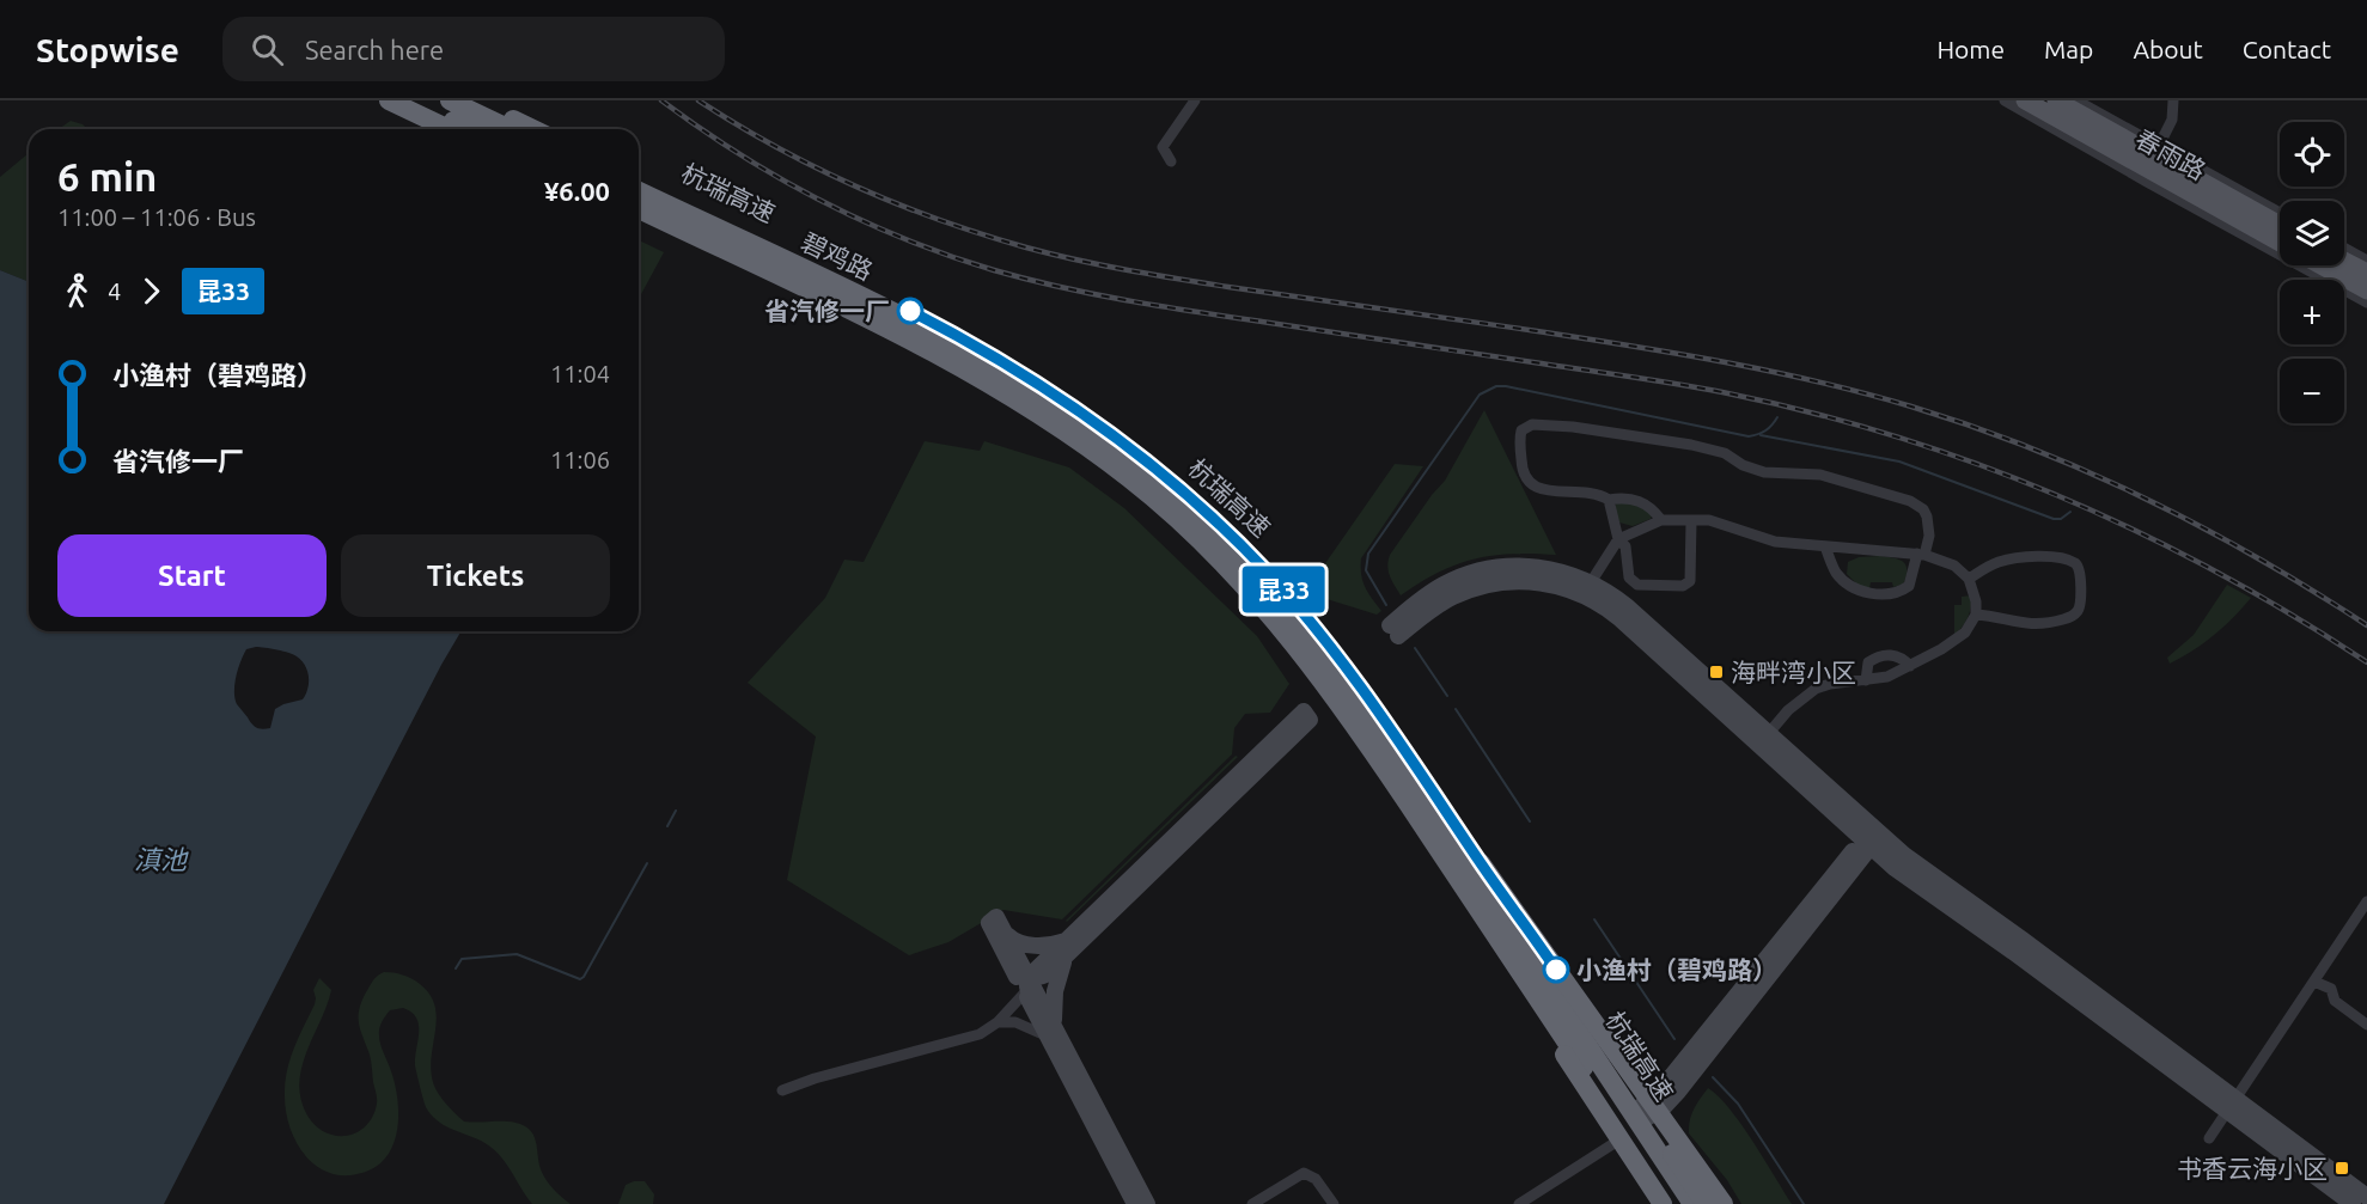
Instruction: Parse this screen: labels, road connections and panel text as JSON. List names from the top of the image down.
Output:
{
  "streets": {
    "highway": ["杭瑞高速", "碧鸡路"],
    "main road": ["春雨路"]
  },
  "water": ["滇池"],
  "places": {
    "other": ["省汽修一厂", "小渔村（碧鸡路）"],
    "transit": ["海畔湾小区", "书香云海小区"]
  },
  "lines": ["bus line 昆33"],
  "page": {
    "header": "Stopwise",
    "search": "Search here",
    "nav": [
      "Home",
      "Map",
      "About",
      "Contact"
    ],
    "on_map": "昆33",
    "map_buttons": ["+", "−"],
    "heading": ["6 min", "11:00 – 11:06 · Bus", "¥6.00"],
    "legs": ["4", "昆33"],
    "list": [
      {
        "name": "小渔村（碧鸡路）",
        "value": "11:04"
      },
      {
        "name": "省汽修一厂",
        "value": "11:06"
      }
    ],
    "buttons": ["Start", "Tickets"]
  }
}
